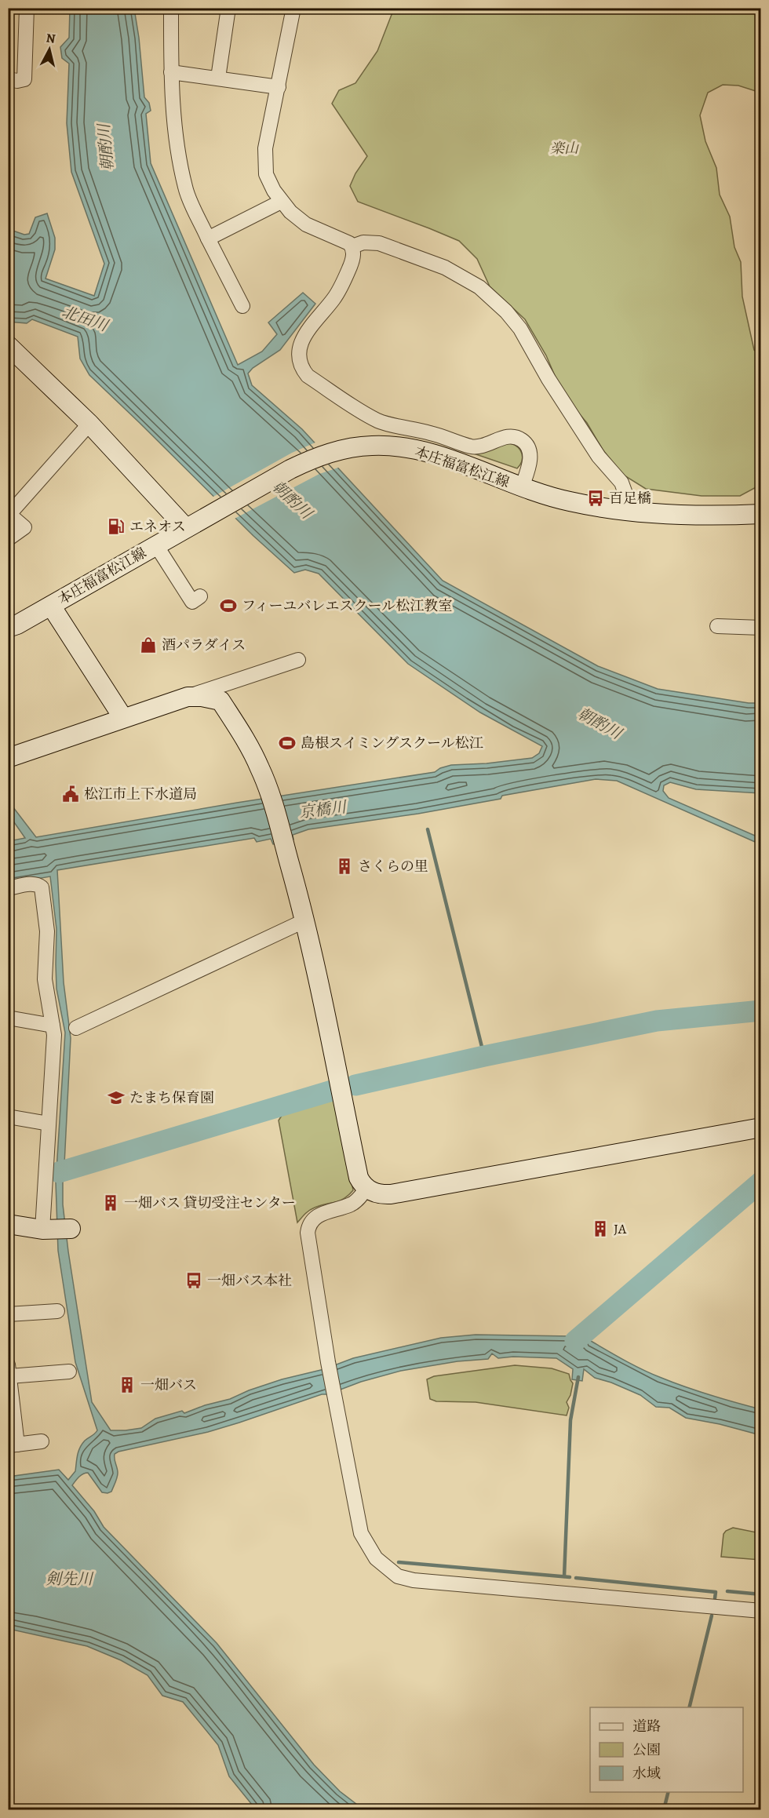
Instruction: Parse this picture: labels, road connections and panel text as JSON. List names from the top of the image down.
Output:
{
  "streets": {
    "street": ["本庄福富松江線"]
  },
  "water": [
    "朝酌川",
    "北田川",
    "京橋川",
    "剣先川"
  ],
  "parks": ["楽山"],
  "places": {
    "bus stop": ["百足橋", "一畑バス本社"],
    "fuel station": ["エネオス"],
    "sports": ["フィーユバレエスクール松江教室", "島根スイミングスクール松江"],
    "shop": ["酒パラダイス"],
    "public building": ["松江市上下水道局"],
    "building": [
      "さくらの里",
      "一畑バス 貸切受注センター",
      "JA",
      "一畑バス"
    ],
    "school or university": ["たまち保育園"]
  },
  "legend": ["道路", "公園", "水域"],
  "north": "top"
}
